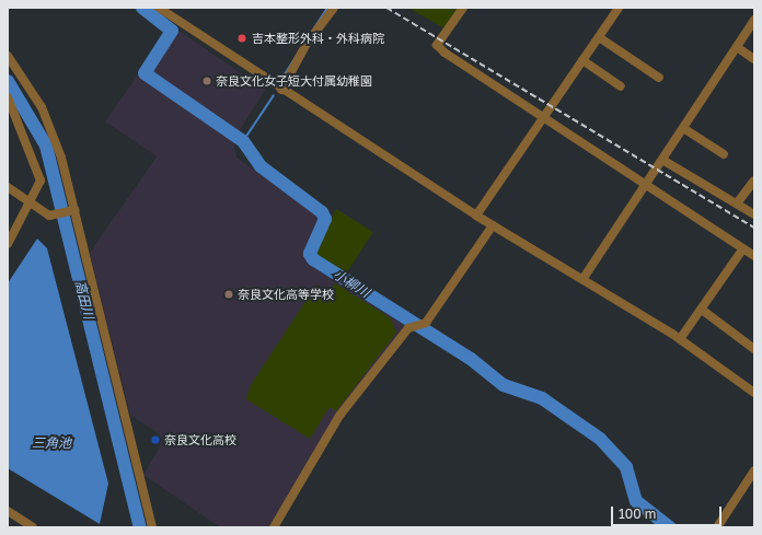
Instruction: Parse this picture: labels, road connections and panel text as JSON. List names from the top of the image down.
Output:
{
  "water": ["小柳川", "高田川", "三角池"],
  "places": [
    "吉本整形外科・外科病院",
    "奈良文化女子短大付属幼稚園",
    "奈良文化高等学校",
    "奈良文化高校"
  ],
  "scale_bar": "100 m"
}
